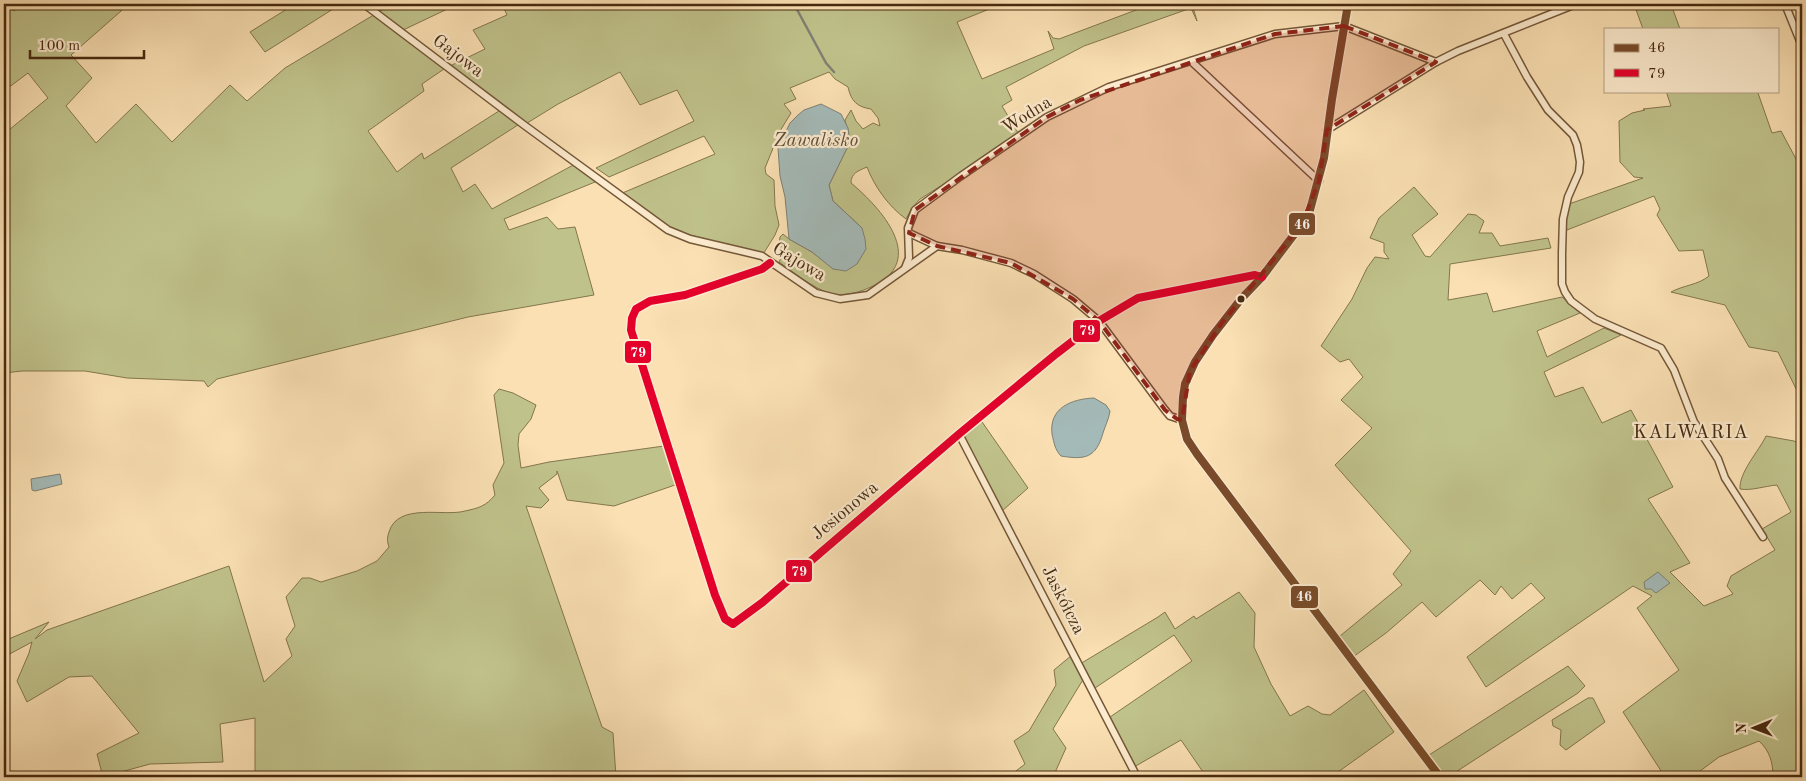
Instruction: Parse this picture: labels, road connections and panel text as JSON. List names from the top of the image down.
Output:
{
  "streets": {
    "street": [
      "Gajowa",
      "Wodna",
      "Jesionowa",
      "Jaskółcza"
    ]
  },
  "crossings": [
    ["Gajowa", "Wodna"],
    ["Gajowa", "Jesionowa"],
    ["Jesionowa", "Jaskółcza"]
  ],
  "districts": ["KALWARIA"],
  "water": ["Zawalisko"],
  "lines": ["transit line 46", "transit line 79"],
  "legend": ["46", "79"],
  "scale_bar": "100 m",
  "north": "left"
}
